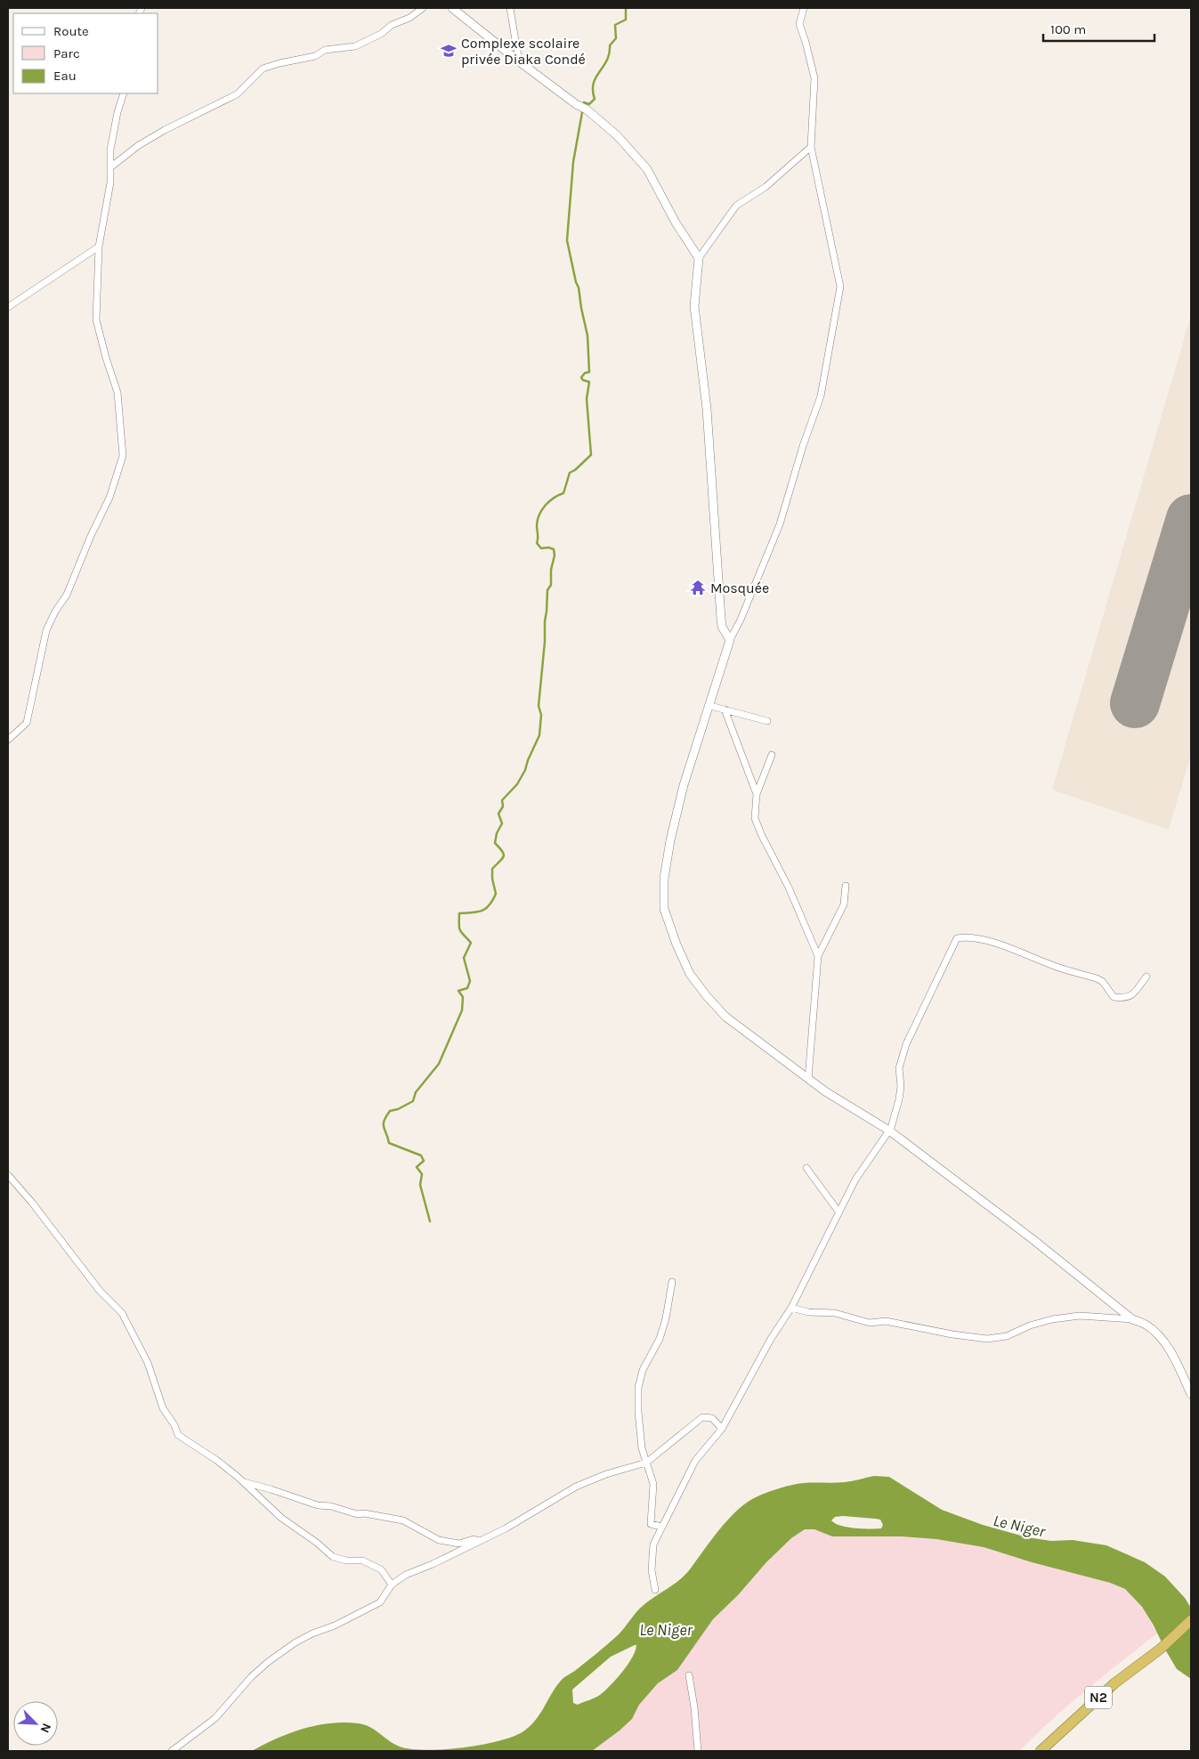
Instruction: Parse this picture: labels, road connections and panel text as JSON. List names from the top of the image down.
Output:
{
  "streets": {
    "highway": ["N2"]
  },
  "water": ["Le Niger"],
  "places": {
    "school or university": ["Complexe scolaire privée Diaka Condé"],
    "temple": ["Mosquée"]
  },
  "legend": ["Route", "Parc", "Eau"],
  "scale_bar": "100 m",
  "north": "bottom right"
}
